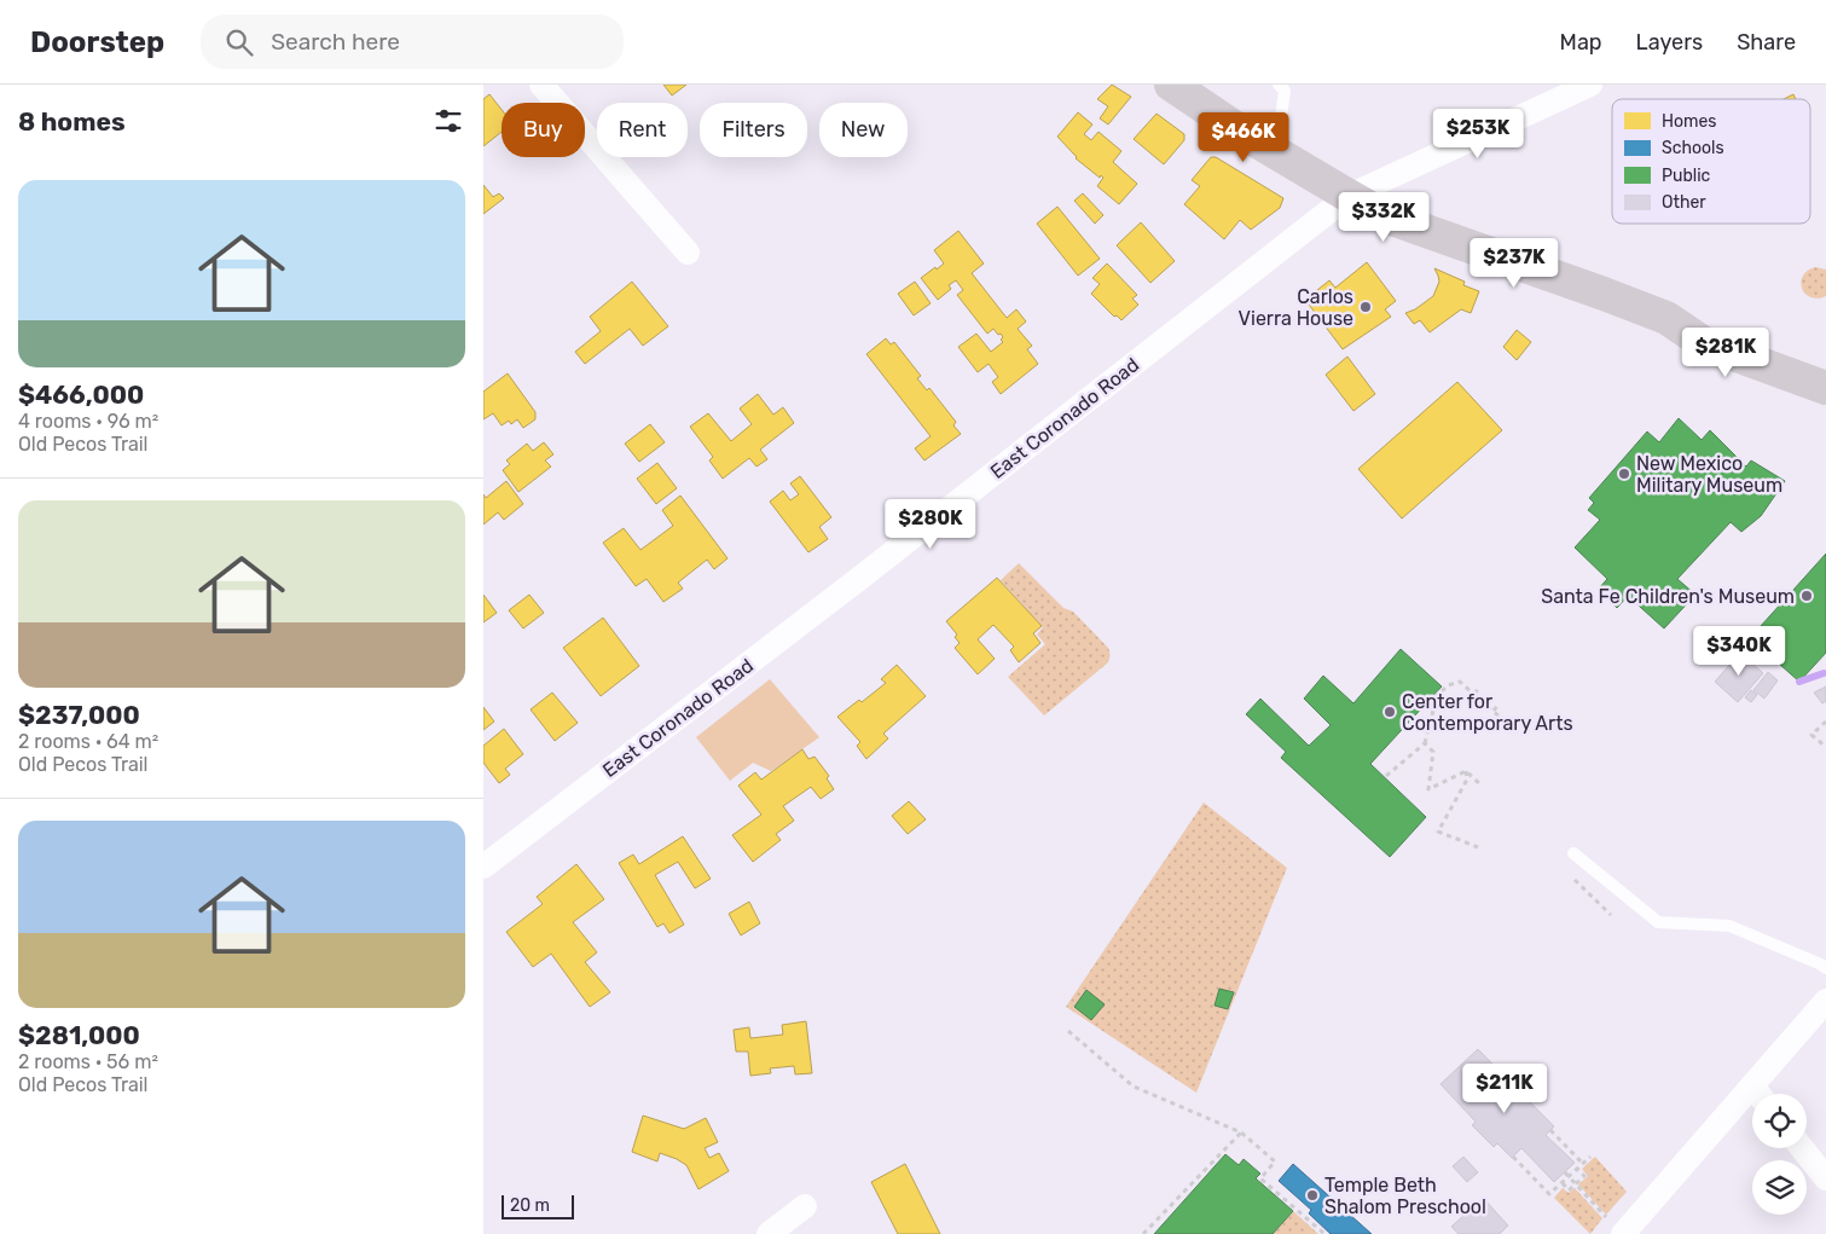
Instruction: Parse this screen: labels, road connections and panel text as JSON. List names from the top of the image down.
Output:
{
  "streets": {
    "street": ["East Coronado Road"]
  },
  "places": [
    "Carlos Vierra House",
    "New Mexico Military Museum",
    "Santa Fe Children's Museum",
    "Center for Contemporary Arts",
    "Temple Beth Shalom Preschool"
  ],
  "legend": [
    "Homes",
    "Schools",
    "Public",
    "Other"
  ],
  "scale_bar": "20 m",
  "page": {
    "header": "Doorstep",
    "search": "Search here",
    "nav": ["Map", "Layers", "Share"],
    "heading": "8 homes",
    "chip": [
      "Buy",
      "Rent",
      "Filters",
      "New"
    ],
    "price": [
      "$253K",
      "$466K",
      "$332K",
      "$237K",
      "$281K",
      "$280K",
      "$340K",
      "$211K"
    ],
    "list": [
      {
        "name": "$466,000",
        "note": "4 rooms · 96 m² · Old Pecos Trail"
      },
      {
        "name": "$237,000",
        "note": "2 rooms · 64 m² · Old Pecos Trail"
      },
      {
        "name": "$281,000",
        "note": "2 rooms · 56 m² · Old Pecos Trail"
      }
    ],
    "scale": "20 m"
  }
}
